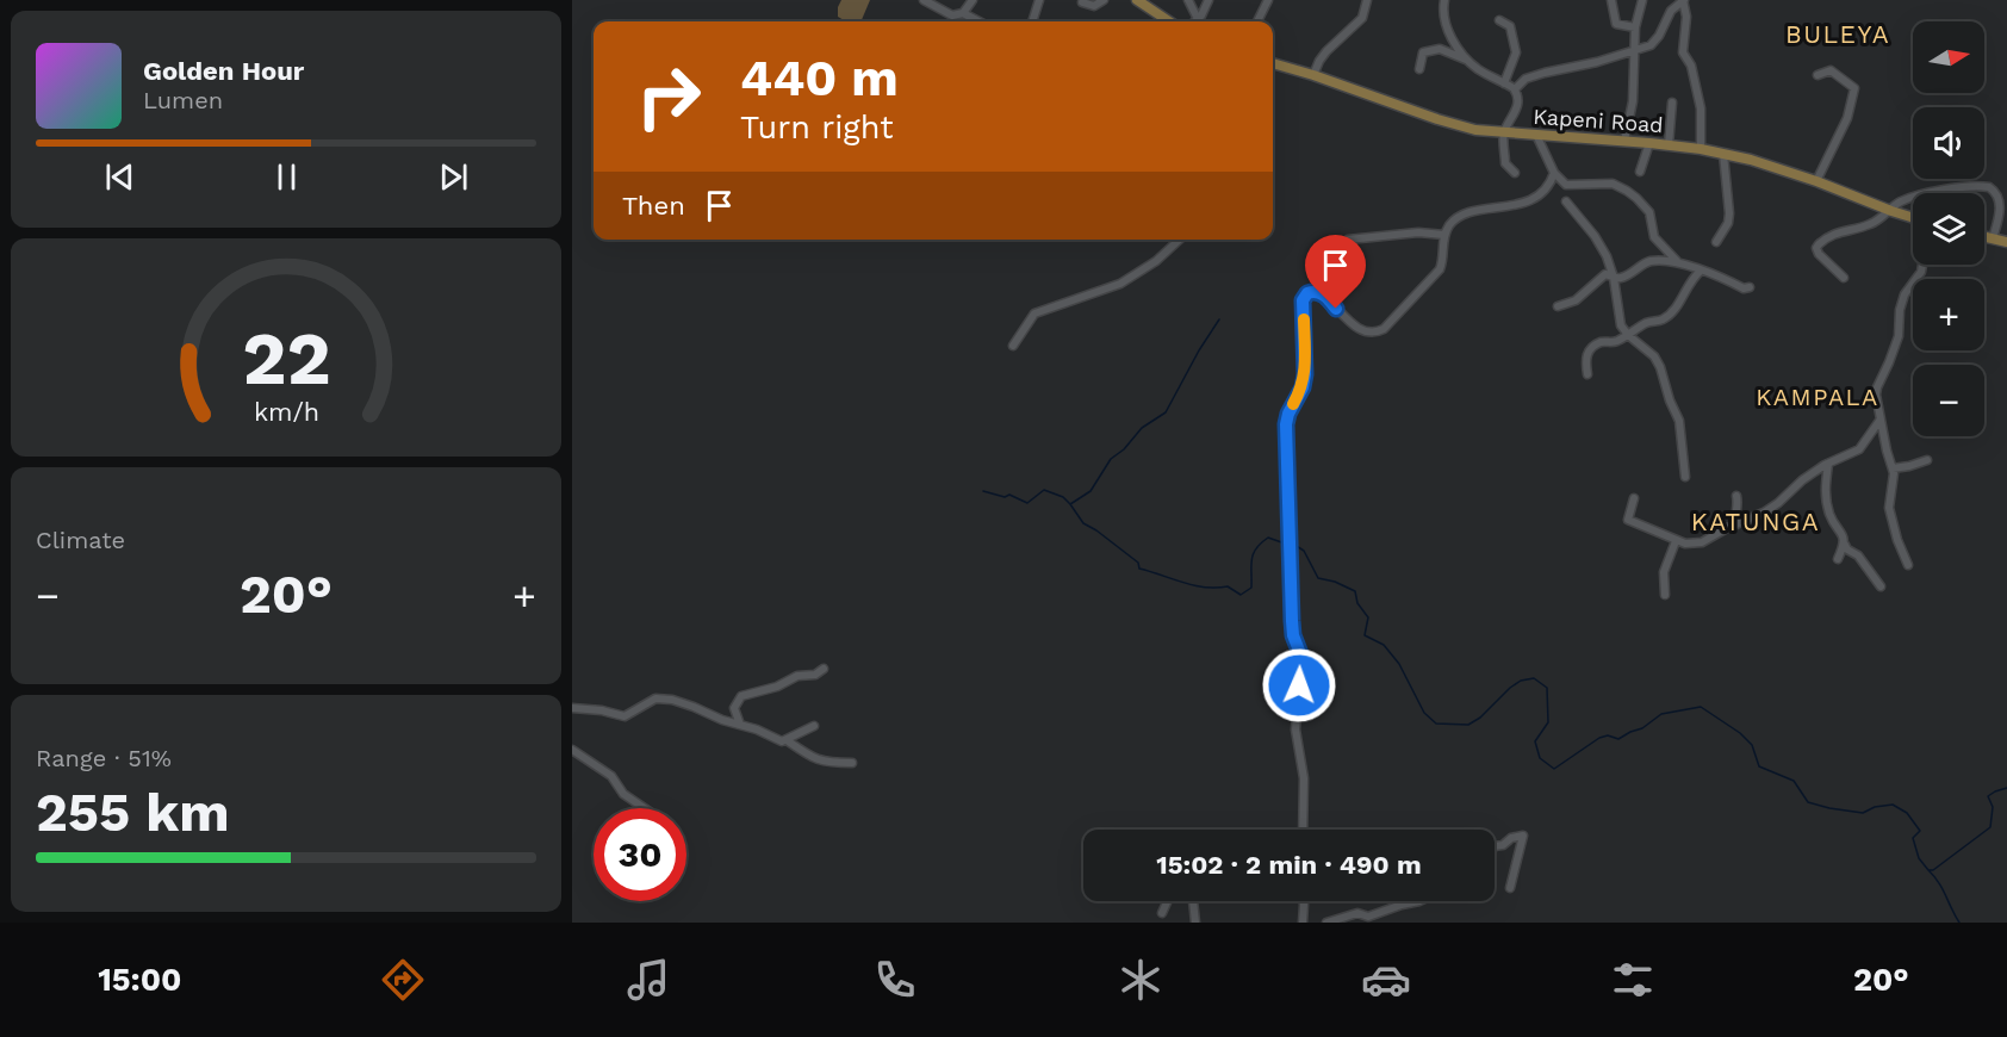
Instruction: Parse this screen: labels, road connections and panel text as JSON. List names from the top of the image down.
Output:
{
  "streets": {
    "main road": ["Kapeni Road"]
  },
  "districts": ["BULEYA", "KAMPALA", "KATUNGA"],
  "north": "right",
  "page": {
    "map_buttons": ["+", "−"],
    "turn": ["440 m", "Turn right"],
    "song": ["Golden Hour", "Lumen"],
    "then": "Then",
    "tile": [
      "Climate",
      ["Range · 51%", "255 km"]
    ],
    "heat": ["−", "20°", "+"],
    "limit": "30",
    "trip": "15:02 · 2 min · 490 m",
    "tabs": ["15:00", "20°"],
    "gauge": ["22", "km/h"]
  }
}
